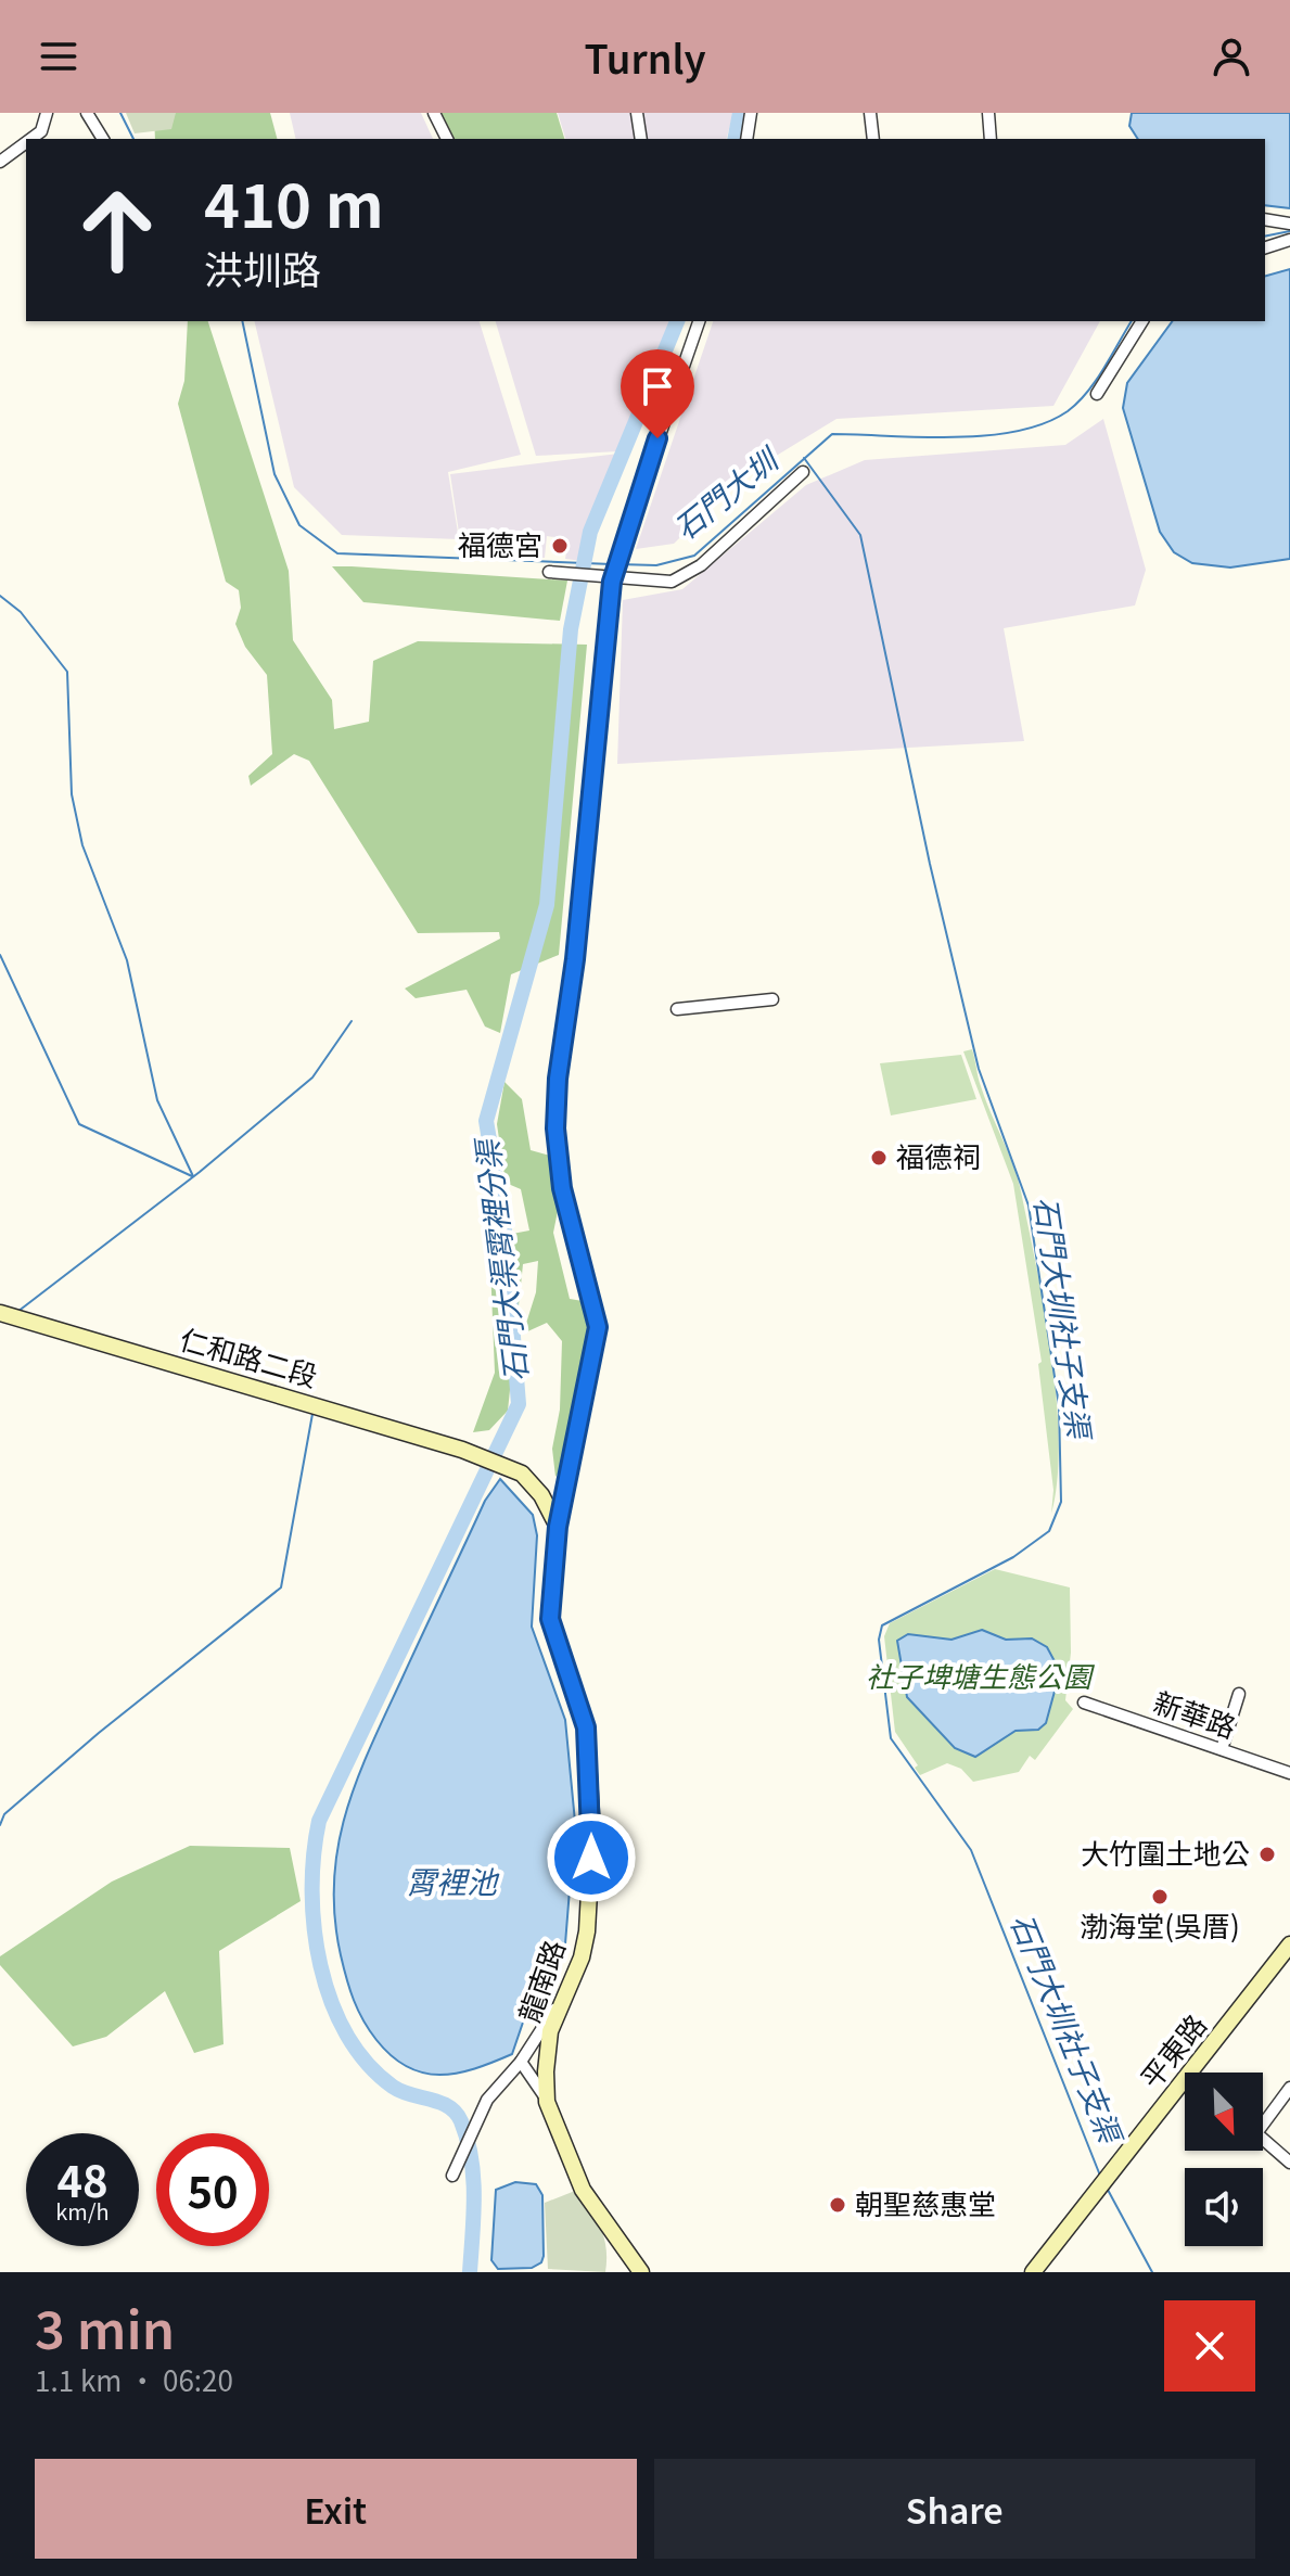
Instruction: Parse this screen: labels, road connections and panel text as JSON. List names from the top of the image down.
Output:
{
  "streets": {
    "main road": ["仁和路二段", "龍南路", "平東路"],
    "street": ["新華路"]
  },
  "crossings": [
    ["仁和路二段", "龍南路"]
  ],
  "water": [
    "石門大圳",
    "石門大渠霄裡分渠",
    "石門大圳社子支渠",
    "霄裡池"
  ],
  "parks": ["社子埤塘生態公園"],
  "places": [
    "福德宮",
    "福德祠",
    "大竹圍土地公",
    "渤海堂(吳厝)",
    "朝聖慈惠堂"
  ],
  "north": "bottom right",
  "page": {
    "header": "Turnly",
    "turn": ["410 m", "洪圳路"],
    "speed": "48 km/h",
    "limit": "50",
    "heading": ["3 min", "1.1 km · 06:20"],
    "buttons": ["Exit", "Share"]
  }
}
